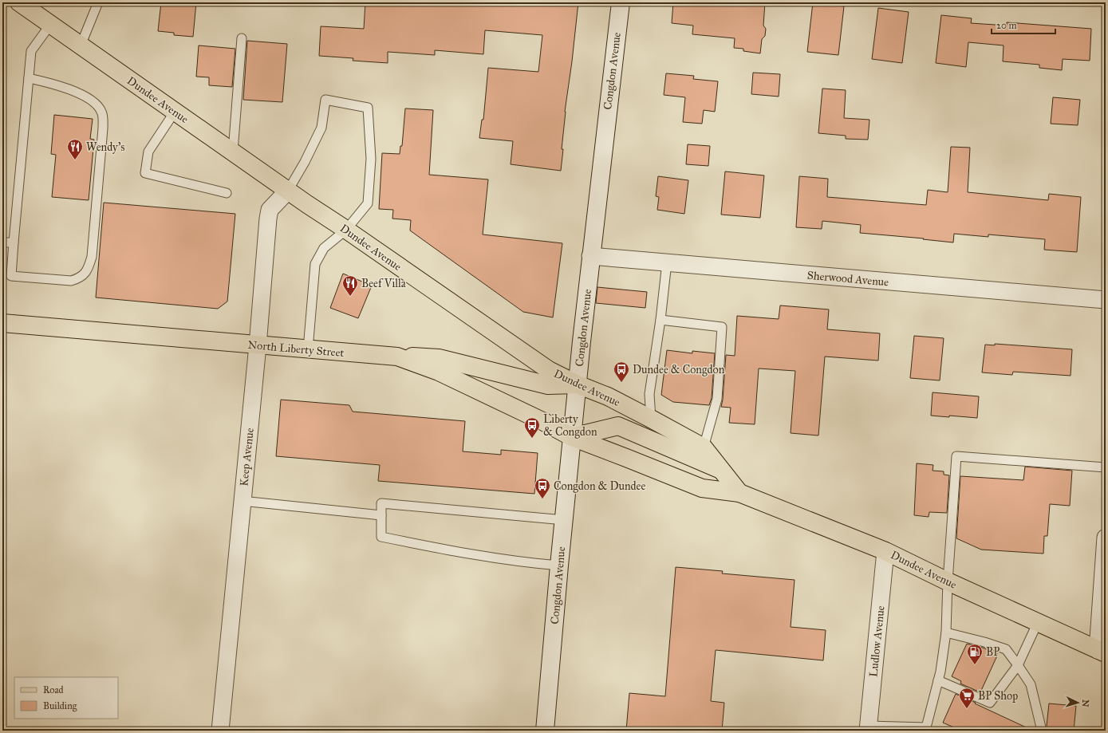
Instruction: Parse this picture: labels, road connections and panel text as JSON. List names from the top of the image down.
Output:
{
  "streets": {
    "main road": ["Dundee Avenue", "North Liberty Street"],
    "street": [
      "Congdon Avenue",
      "Sherwood Avenue",
      "Keep Avenue",
      "Ludlow Avenue"
    ]
  },
  "crossings": [
    ["Congdon Avenue", "Dundee Avenue"],
    ["Congdon Avenue", "Sherwood Avenue"],
    ["Congdon Avenue", "North Liberty Street"],
    ["Dundee Avenue", "North Liberty Street"],
    ["Dundee Avenue", "Keep Avenue"],
    ["Dundee Avenue", "Ludlow Avenue"],
    ["North Liberty Street", "Keep Avenue"]
  ],
  "places": {
    "restaurant": ["Wendy's", "Beef Villa"],
    "bus stop": ["Dundee & Congdon", "Liberty & Congdon", "Congdon & Dundee"],
    "fuel station": ["BP"],
    "supermarket": ["BP Shop"]
  },
  "legend": ["Road", "Building"],
  "scale_bar": "20 m",
  "north": "right"
}
